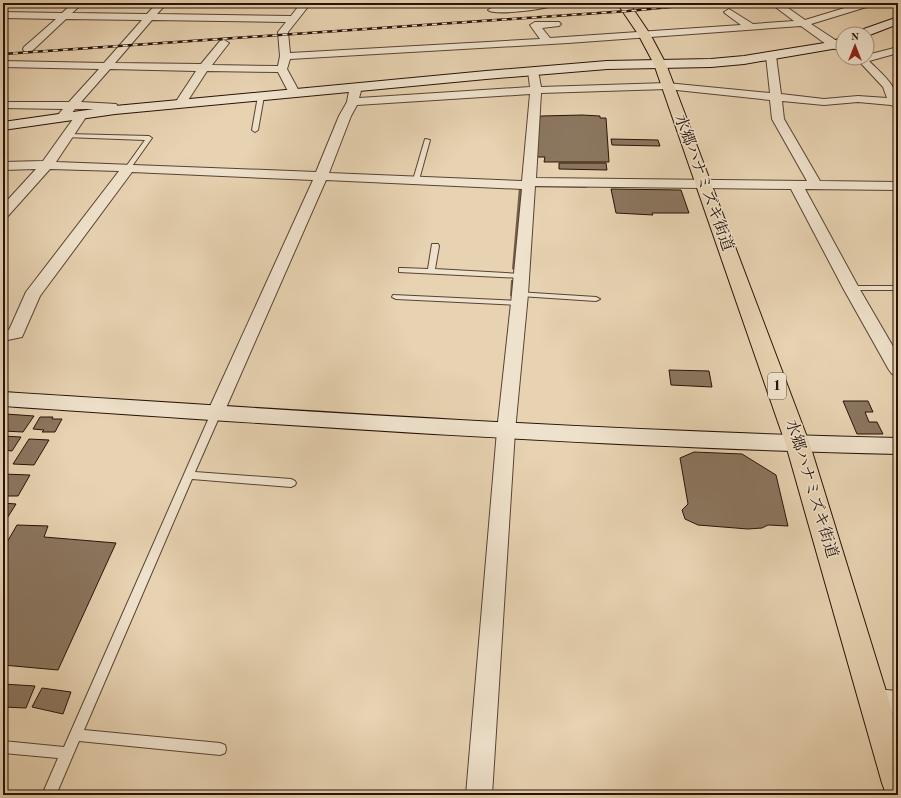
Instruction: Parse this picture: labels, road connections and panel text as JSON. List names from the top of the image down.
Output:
{
  "streets": {
    "main road": ["水郷ハナミズキ街道", "1"]
  },
  "north": "top"
}
